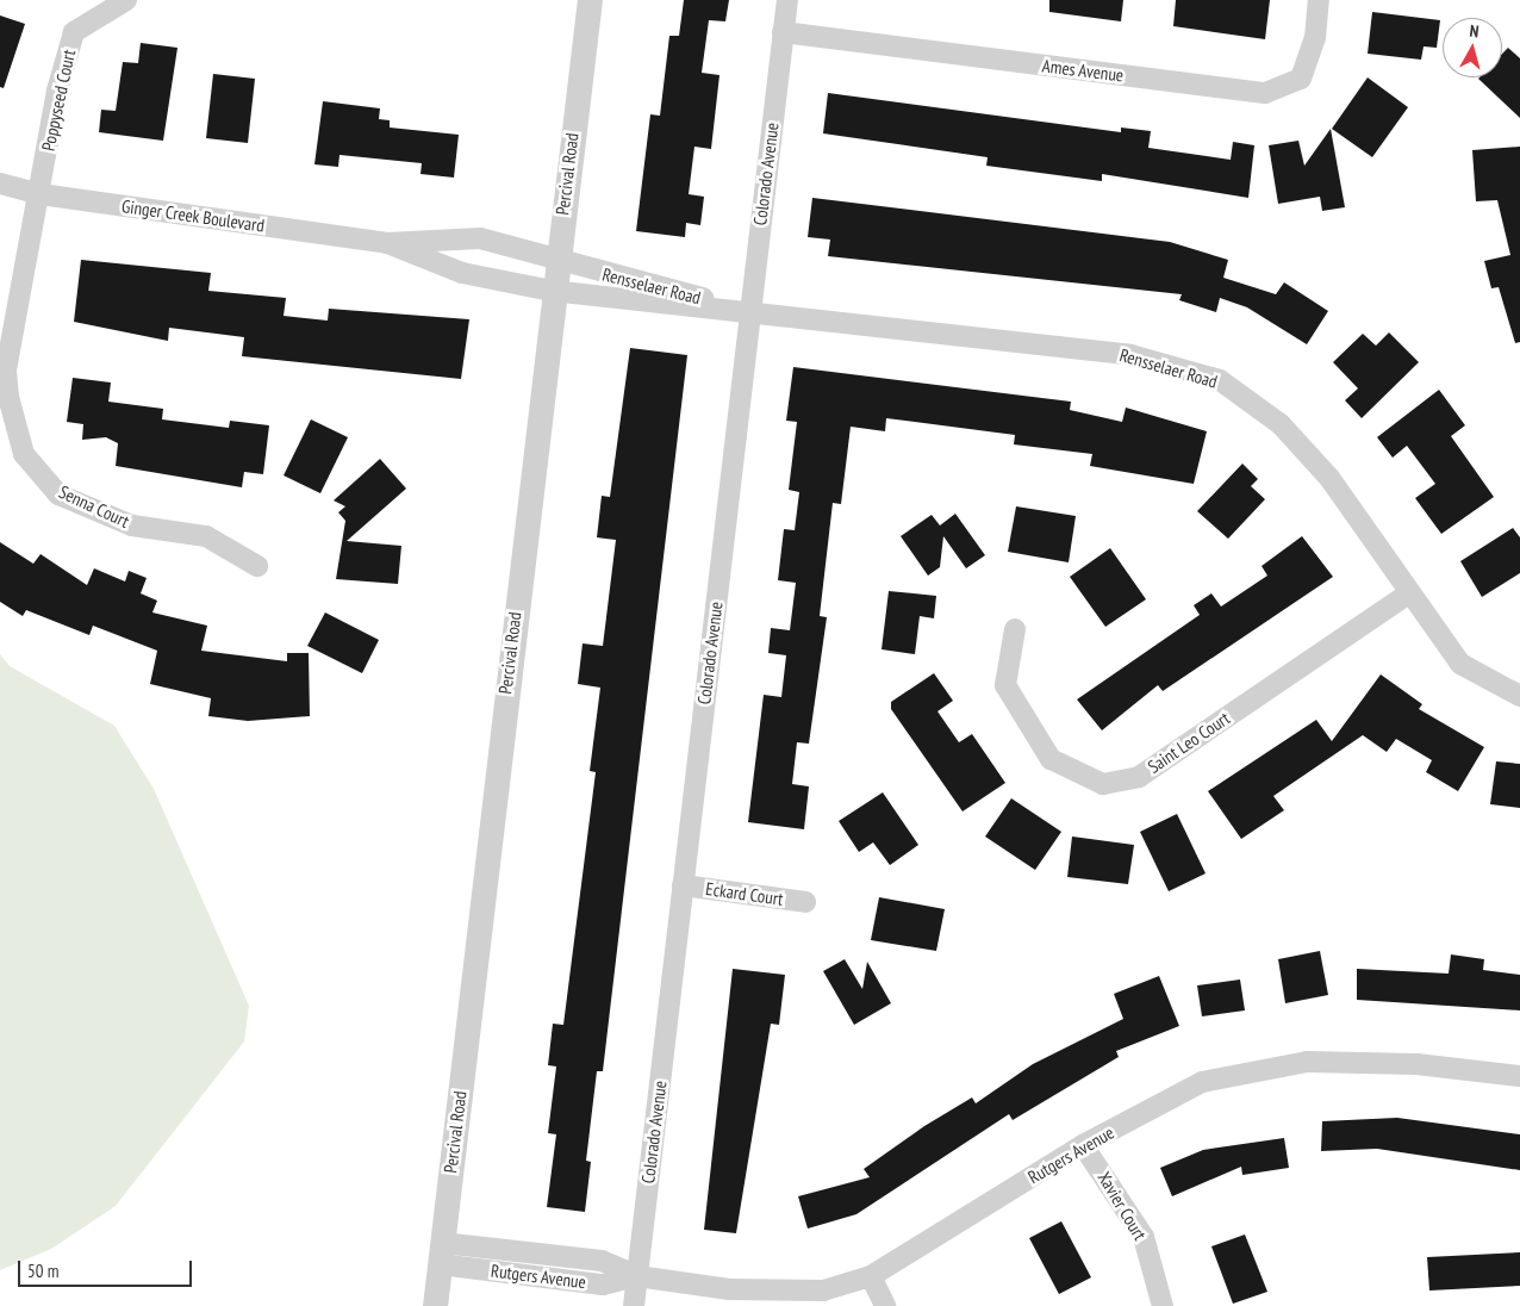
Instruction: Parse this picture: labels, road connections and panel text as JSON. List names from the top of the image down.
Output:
{
  "streets": {
    "street": [
      "Ames Avenue",
      "Poppyseed Court",
      "Percival Road",
      "Colorado Avenue",
      "Ginger Creek Boulevard",
      "Rensselaer Road",
      "Senna Court",
      "Saint Leo Court",
      "Eckard Court",
      "Rutgers Avenue",
      "Xavier Court"
    ]
  },
  "crossings": [
    ["Ames Avenue", "Colorado Avenue"],
    ["Poppyseed Court", "Ginger Creek Boulevard"],
    ["Poppyseed Court", "Senna Court"],
    ["Percival Road", "Ginger Creek Boulevard"],
    ["Percival Road", "Rensselaer Road"],
    ["Percival Road", "Rutgers Avenue"],
    ["Colorado Avenue", "Rensselaer Road"],
    ["Colorado Avenue", "Eckard Court"],
    ["Colorado Avenue", "Rutgers Avenue"],
    ["Ginger Creek Boulevard", "Rensselaer Road"],
    ["Ginger Creek Boulevard", "Senna Court"],
    ["Rensselaer Road", "Saint Leo Court"],
    ["Rutgers Avenue", "Xavier Court"]
  ],
  "scale_bar": "50 m",
  "north": "top"
}
